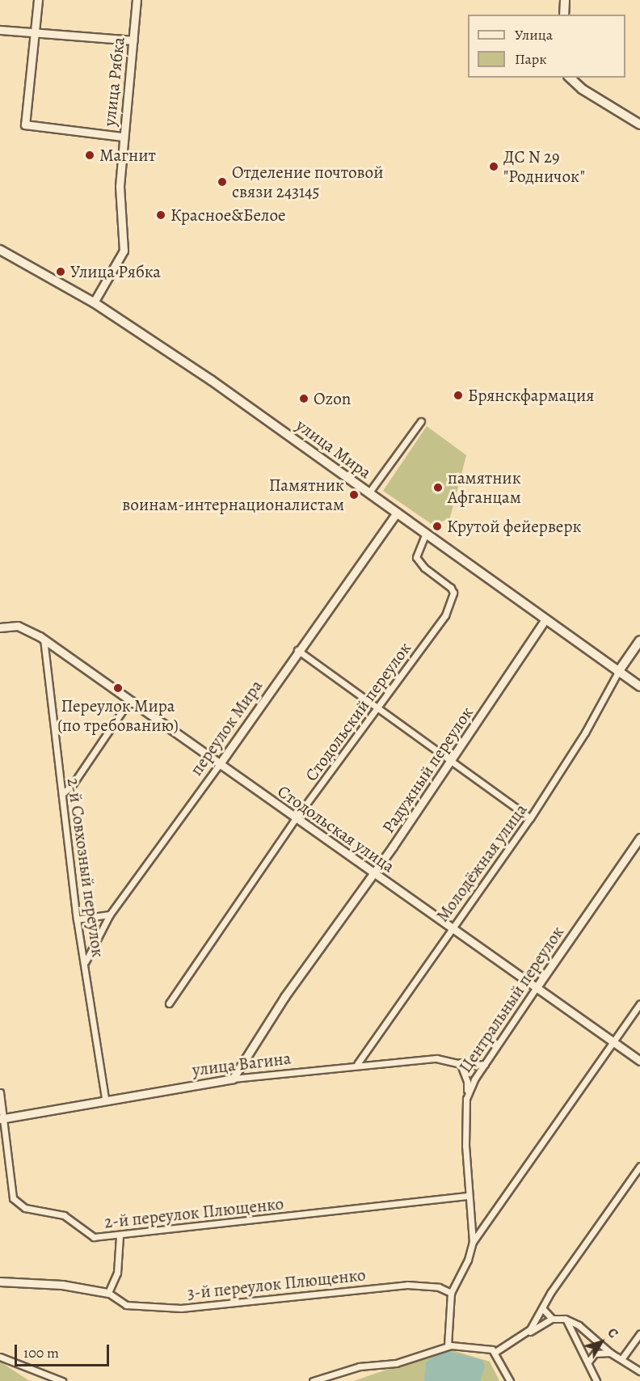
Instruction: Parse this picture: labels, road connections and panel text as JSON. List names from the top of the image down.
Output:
{
  "streets": {
    "main road": ["улица Мира"],
    "street": [
      "улица Рябка",
      "Стодольский переулок",
      "переулок Мира",
      "Радужный переулок",
      "Стодольская улица",
      "Молодёжная улица",
      "2-й Совхозный переулок",
      "Центральный переулок",
      "улица Вагина",
      "2-й переулок Плющенко",
      "3-й переулок Плющенко"
    ]
  },
  "crossings": [
    ["улица Рябка", "улица Мира"],
    ["улица Мира", "Стодольский переулок"],
    ["улица Мира", "переулок Мира"],
    ["улица Мира", "Радужный переулок"],
    ["улица Мира", "Молодёжная улица"],
    ["Стодольский переулок", "Стодольская улица"],
    ["переулок Мира", "Стодольская улица"],
    ["переулок Мира", "2-й Совхозный переулок"],
    ["Радужный переулок", "Стодольская улица"],
    ["Радужный переулок", "улица Вагина"],
    ["Стодольская улица", "Молодёжная улица"],
    ["Стодольская улица", "2-й Совхозный переулок"],
    ["Стодольская улица", "Центральный переулок"],
    ["Молодёжная улица", "улица Вагина"],
    ["2-й Совхозный переулок", "улица Вагина"],
    ["Центральный переулок", "улица Вагина"],
    ["Центральный переулок", "2-й переулок Плющенко"],
    ["улица Вагина", "2-й переулок Плющенко"]
  ],
  "places": [
    "Магнит",
    "ДС N 29 \"Родничок\"",
    "Отделение почтовой связи 243145",
    "Красное&Белое",
    "Улица Рябка",
    "Брянскфармация",
    "Ozon",
    "памятник Афганцам",
    "Памятник воинам‐интернационалистам",
    "Крутой фейерверк",
    "Переулок Мира (по требованию)"
  ],
  "legend": ["Улица", "Парк"],
  "scale_bar": "100 m",
  "north": "top right"
}
